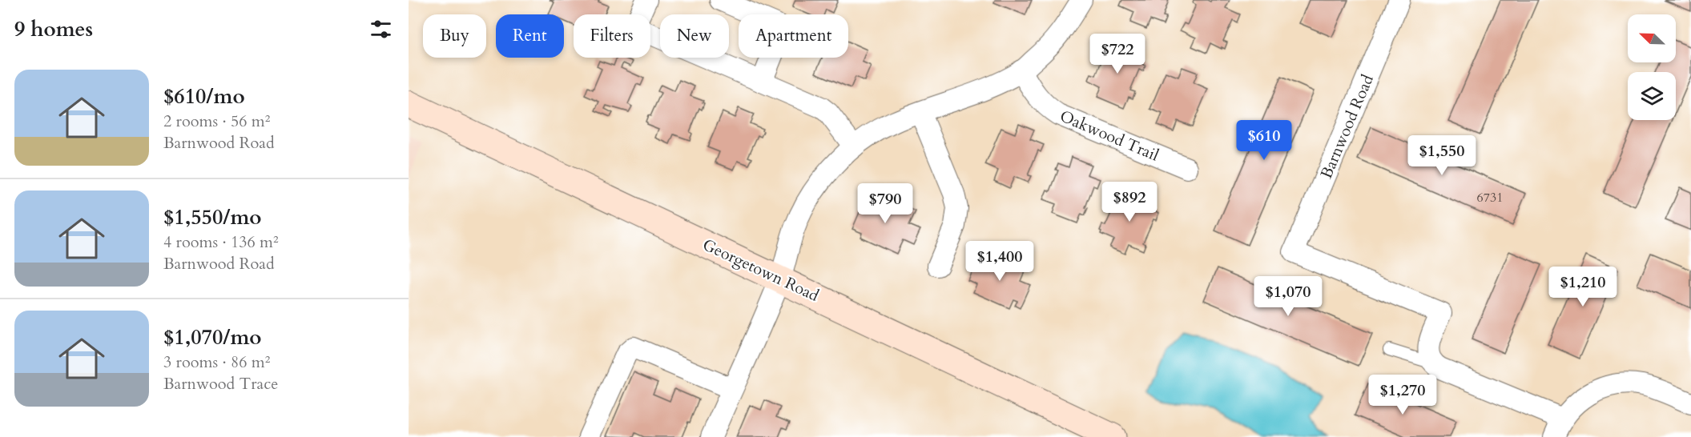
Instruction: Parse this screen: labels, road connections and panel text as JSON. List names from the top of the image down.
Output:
{
  "streets": {
    "main road": ["Georgetown Road"],
    "street": ["Barnwood Road", "Oakwood Trail"]
  },
  "house_numbers": ["6731"],
  "north": "top left",
  "page": {
    "heading": "9 homes",
    "chip": [
      "Buy",
      "Rent",
      "Filters",
      "New",
      "Apartment"
    ],
    "price": [
      "$722",
      "$610",
      "$1,550",
      "$892",
      "$790",
      "$1,400",
      "$1,210",
      "$1,070",
      "$1,270"
    ],
    "list": [
      {
        "name": "$610/mo",
        "note": "2 rooms · 56 m² · Barnwood Road"
      },
      {
        "name": "$1,550/mo",
        "note": "4 rooms · 136 m² · Barnwood Road"
      },
      {
        "name": "$1,070/mo",
        "note": "3 rooms · 86 m² · Barnwood Trace"
      }
    ]
  }
}
